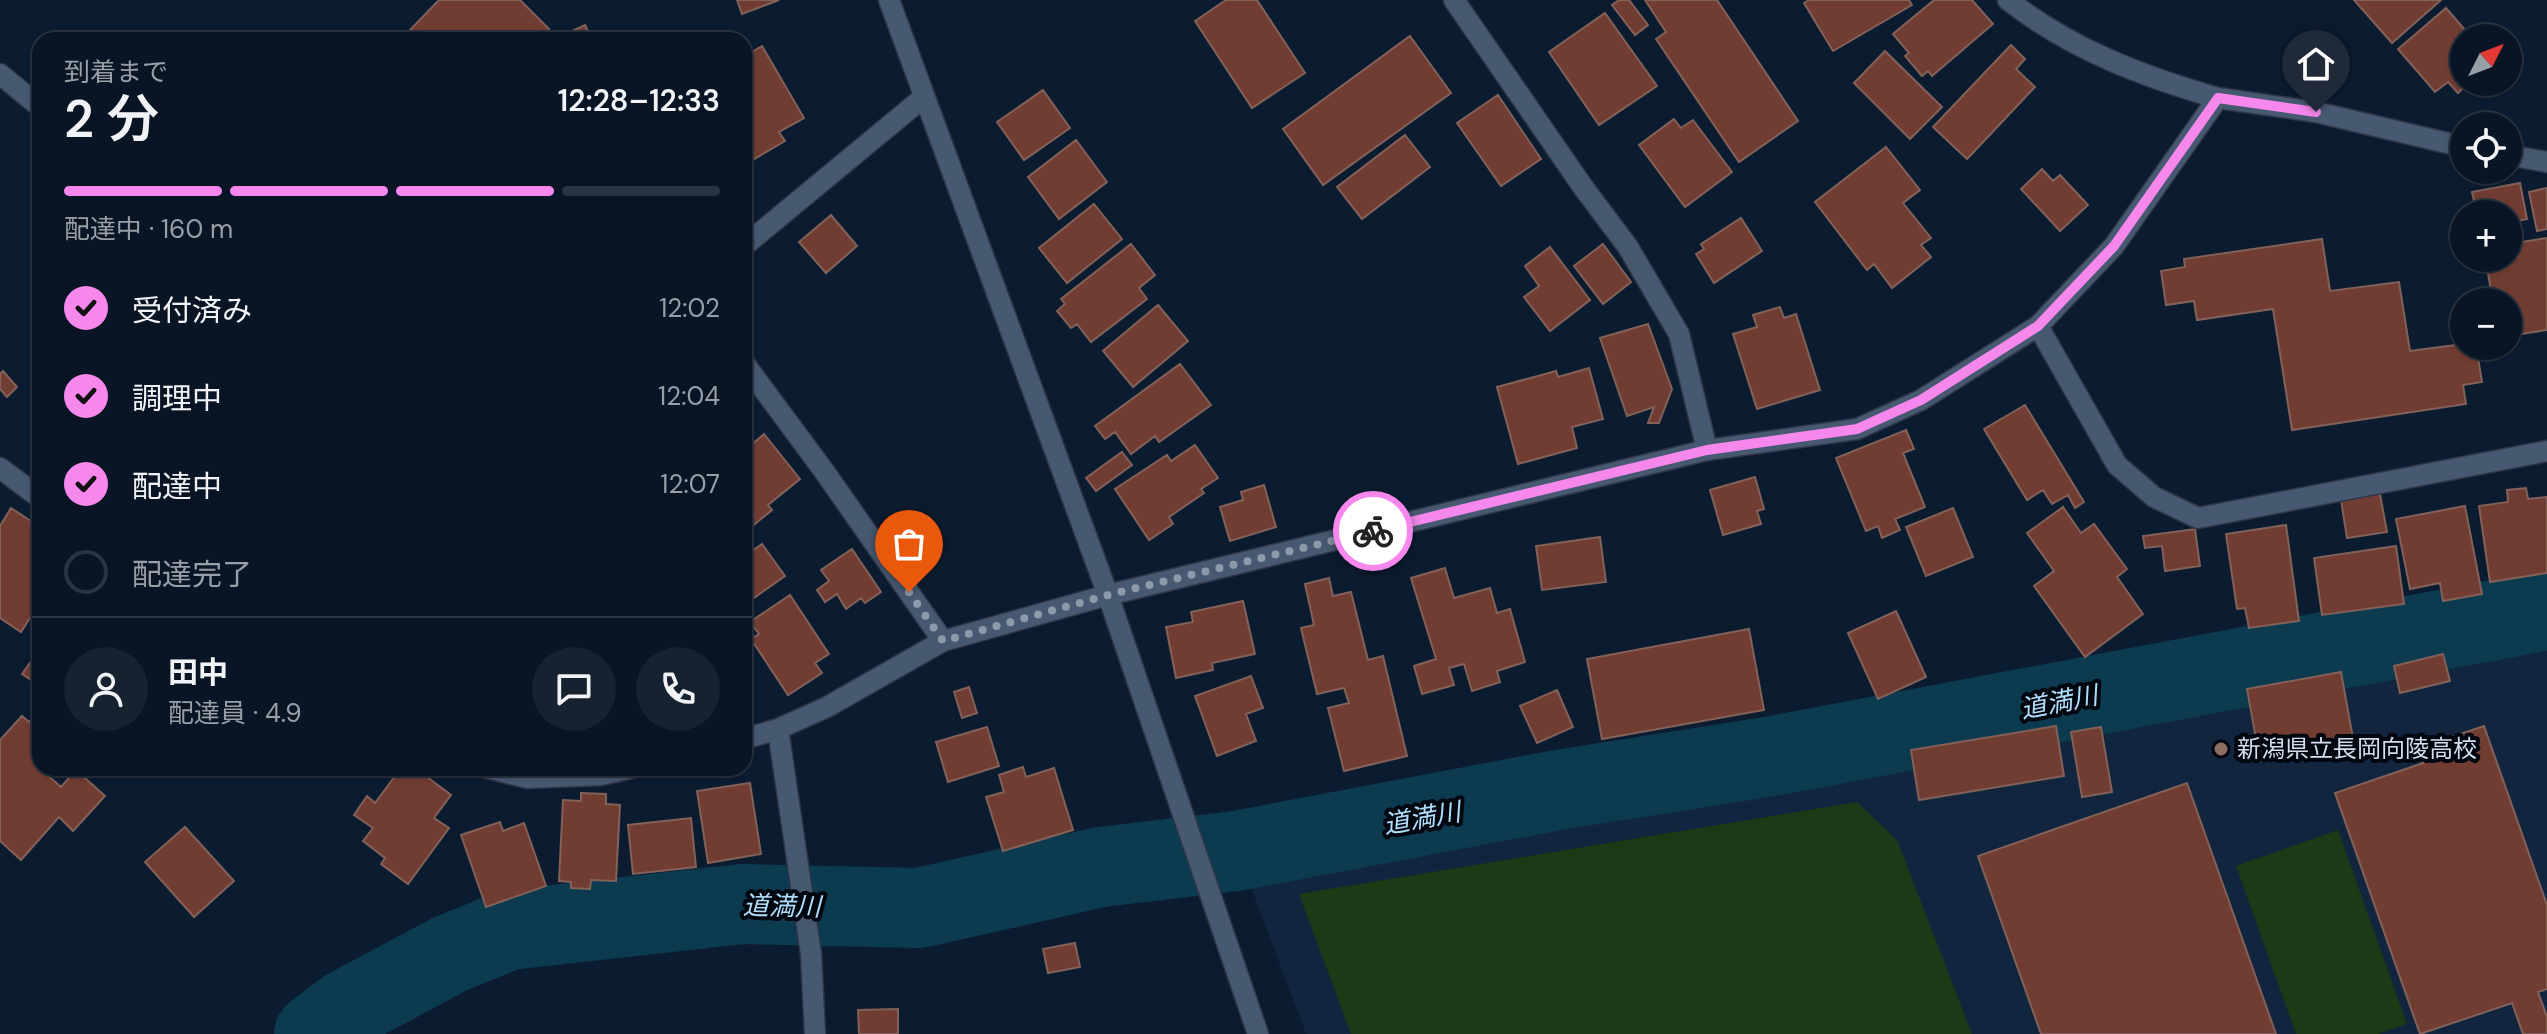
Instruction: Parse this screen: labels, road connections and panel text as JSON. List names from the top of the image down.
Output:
{
  "water": ["道満川"],
  "places": ["新潟県立長岡向陵高校"],
  "north": "top right",
  "page": {
    "map_buttons": ["+", "−"],
    "heading": ["2 分", "到着まで", "12:28–12:33"],
    "panel": ["田中", "配達員 · 4.9"],
    "bar": "配達中 · 160 m",
    "list": [
      ["受付済み", "12:02"],
      ["調理中", "12:04"],
      ["配達中", "12:07"],
      "配達完了"
    ]
  }
}
